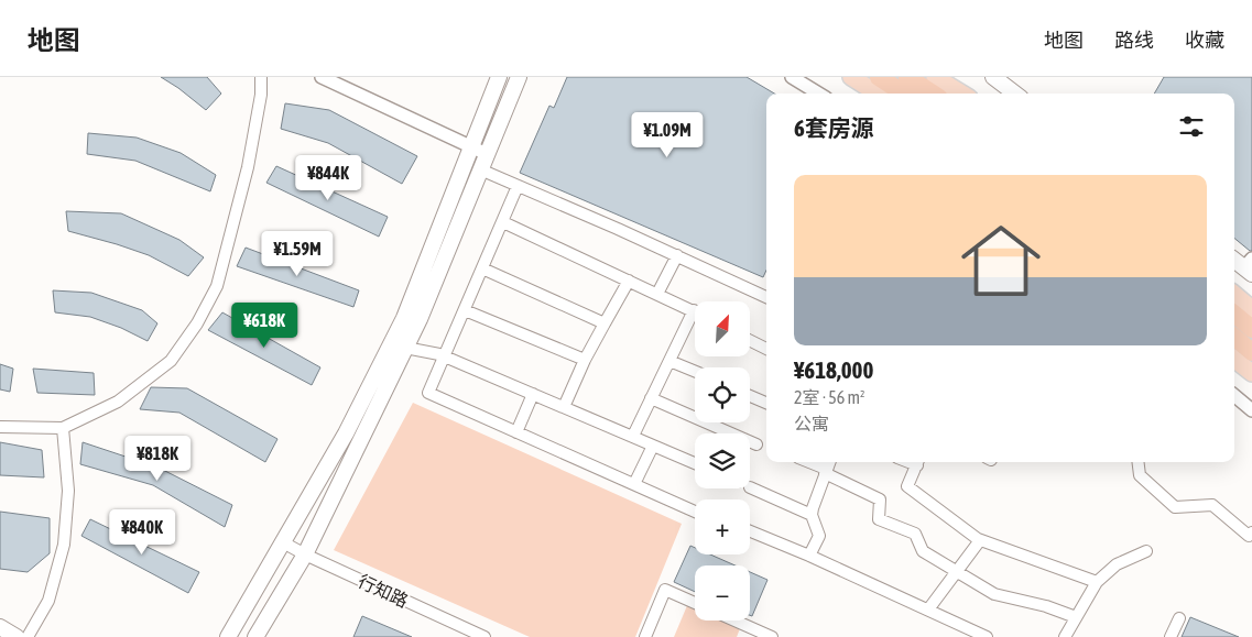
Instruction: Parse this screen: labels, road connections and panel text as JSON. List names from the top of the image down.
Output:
{
  "streets": {
    "street": ["行知路"]
  },
  "north": "top right",
  "page": {
    "header": "地图",
    "nav": ["地图", "路线", "收藏"],
    "heading": "6套房源",
    "price": [
      "¥1.09M",
      "¥844K",
      "¥1.59M",
      "¥618K",
      "¥818K",
      "¥840K"
    ],
    "list": [
      {
        "name": "¥618,000",
        "note": "2室 · 56 m² · 公寓"
      }
    ],
    "map_buttons": ["+", "−"]
  }
}
